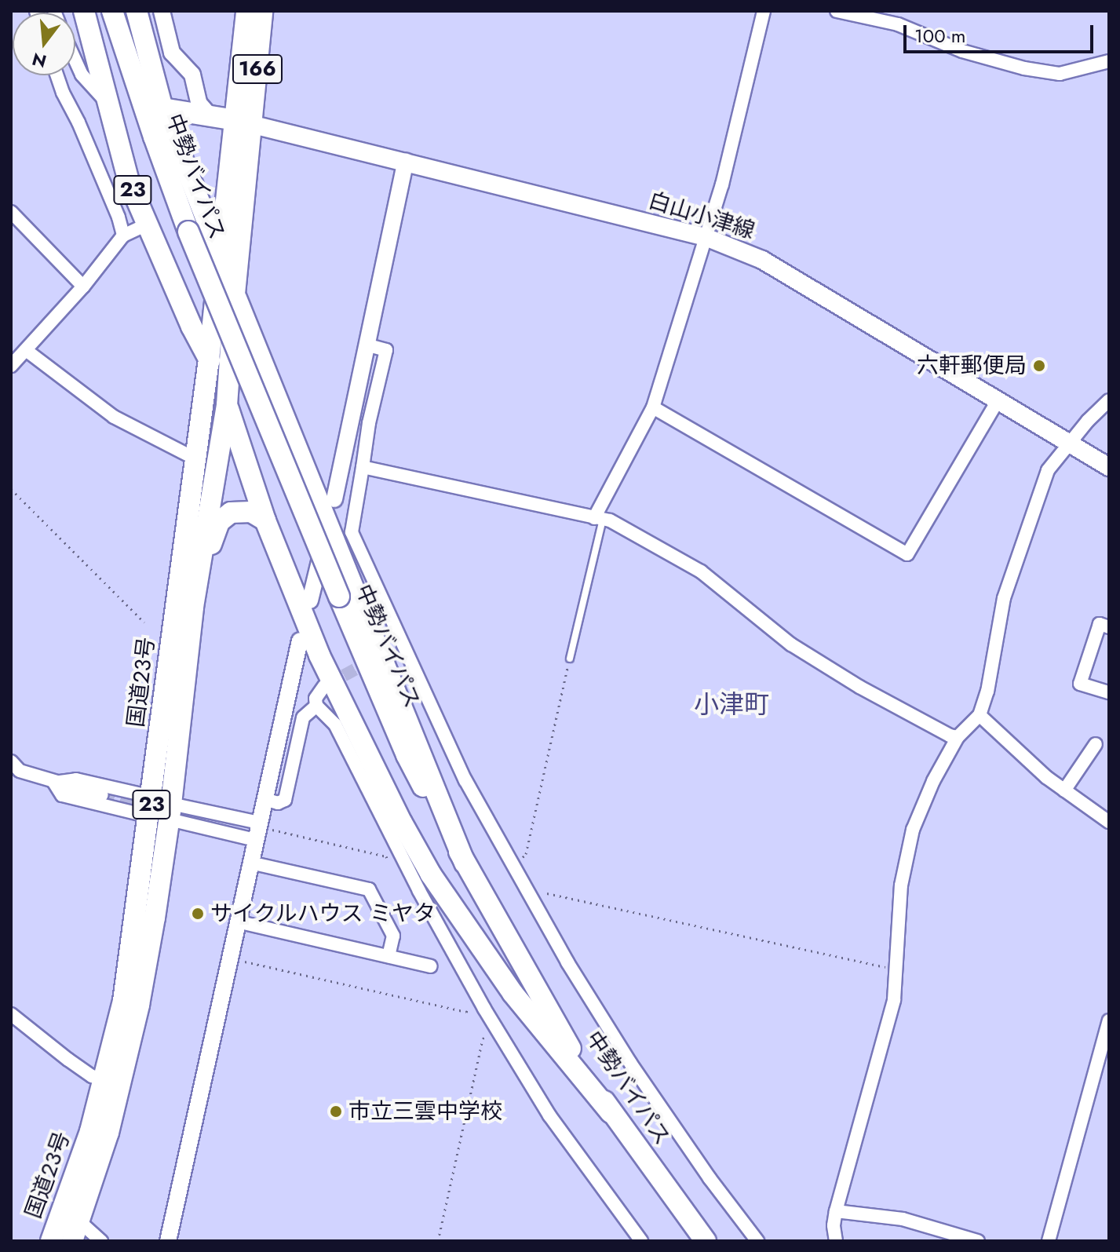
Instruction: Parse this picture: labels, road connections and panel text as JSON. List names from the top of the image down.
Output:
{
  "streets": {
    "highway": [
      "166",
      "中勢バイパス",
      "23",
      "国道23号"
    ],
    "main road": ["白山小津線"]
  },
  "crossings": [
    ["166", "白山小津線"],
    ["166", "国道23号"],
    ["中勢バイパス", "23"],
    ["23", "国道23号"],
    ["白山小津線", "国道23号"]
  ],
  "districts": ["小津町"],
  "places": ["六軒郵便局", "サイクルハウス ミヤタ", "市立三雲中学校"],
  "scale_bar": "100 m",
  "north": "bottom"
}
